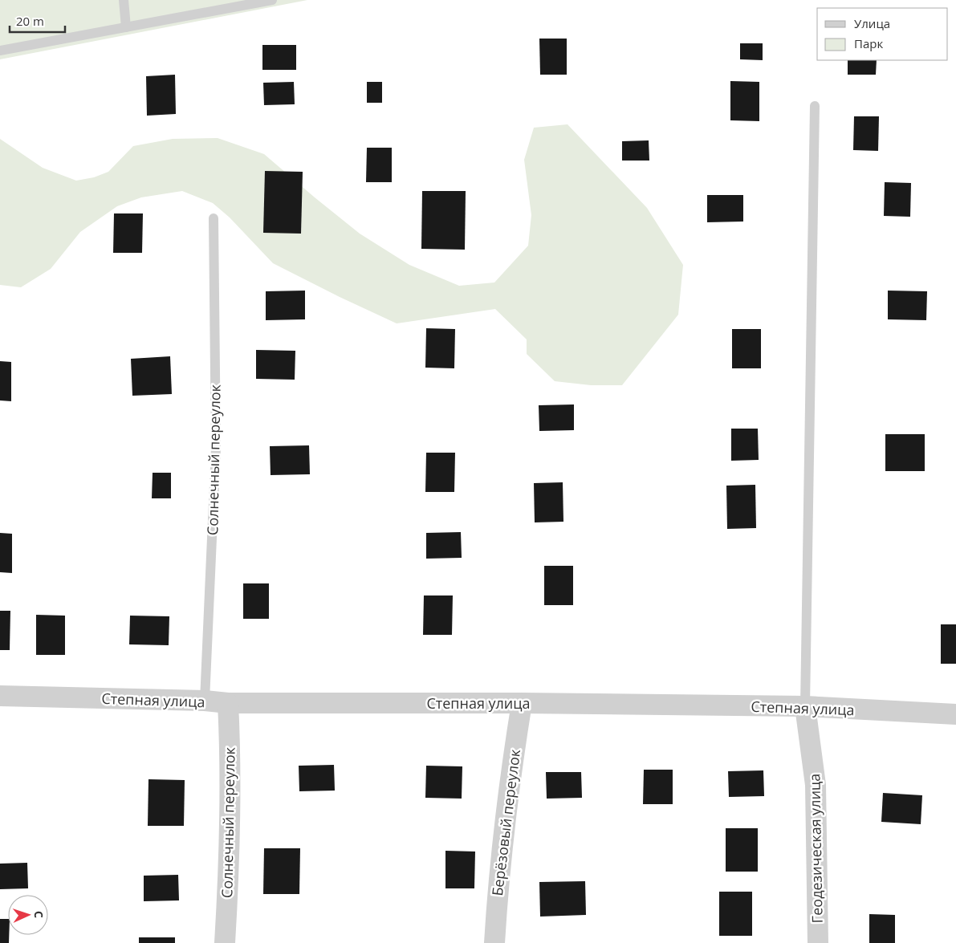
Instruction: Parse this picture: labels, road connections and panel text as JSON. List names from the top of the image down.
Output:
{
  "streets": {
    "street": [
      "Солнечный переулок",
      "Степная улица",
      "Берёзовый переулок",
      "Геодезическая улица"
    ]
  },
  "crossings": [
    ["Солнечный переулок", "Степная улица"],
    ["Степная улица", "Берёзовый переулок"],
    ["Степная улица", "Геодезическая улица"]
  ],
  "legend": ["Улица", "Парк"],
  "scale_bar": "20 m",
  "north": "right"
}
